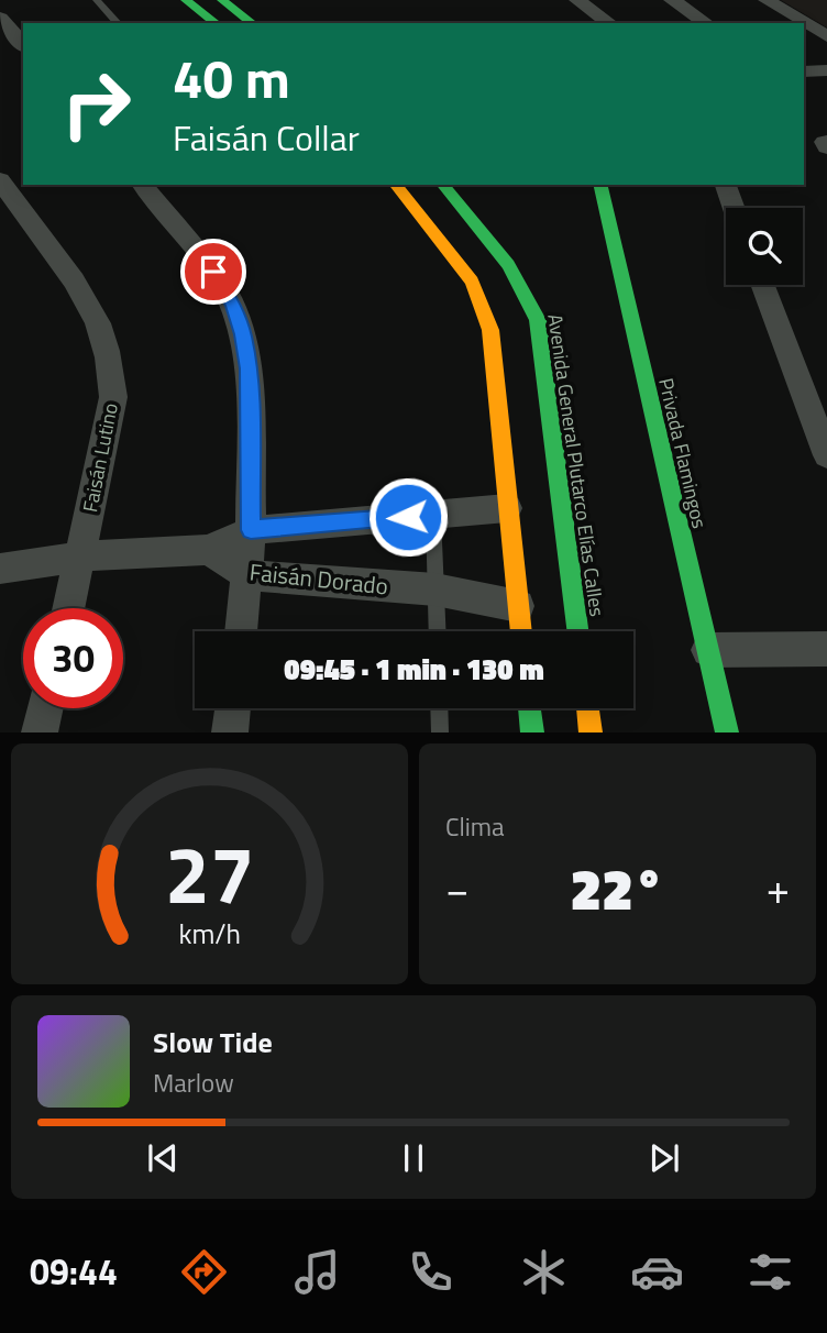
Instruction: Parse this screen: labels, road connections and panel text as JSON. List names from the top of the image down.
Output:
{
  "streets": {
    "street": [
      "Privada Flamingos",
      "Faisán Lutino",
      "Avenida General Plutarco Elías Calles",
      "Faisán Dorado"
    ]
  },
  "crossings": [
    ["Faisán Lutino", "Faisán Dorado"]
  ],
  "page": {
    "turn": ["40 m", "Faisán Collar"],
    "limit": "30",
    "trip": "09:45 · 1 min · 130 m",
    "tile": "Clima",
    "heat": ["−", "22°", "+"],
    "song": ["Slow Tide", "Marlow"],
    "tabs": "09:44",
    "gauge": ["27", "km/h"]
  }
}
